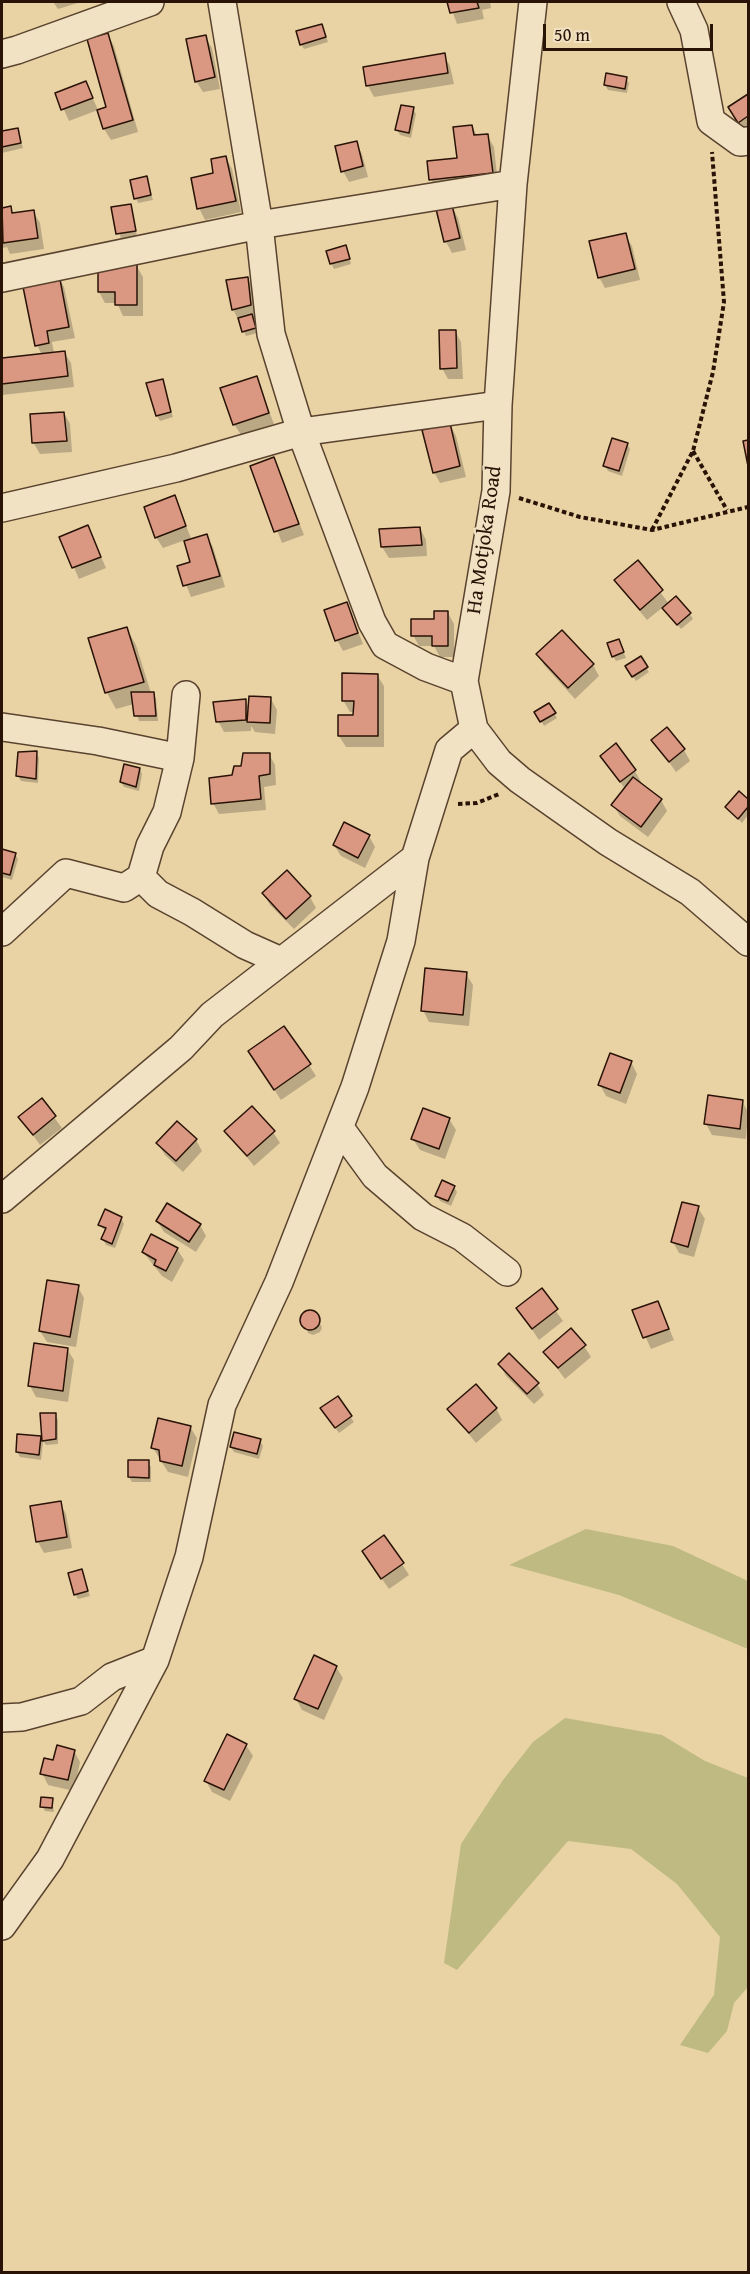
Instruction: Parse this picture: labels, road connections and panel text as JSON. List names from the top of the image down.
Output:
{
  "streets": {
    "street": ["Ha Motjoka Road"]
  },
  "scale_bar": "50 m"
}
